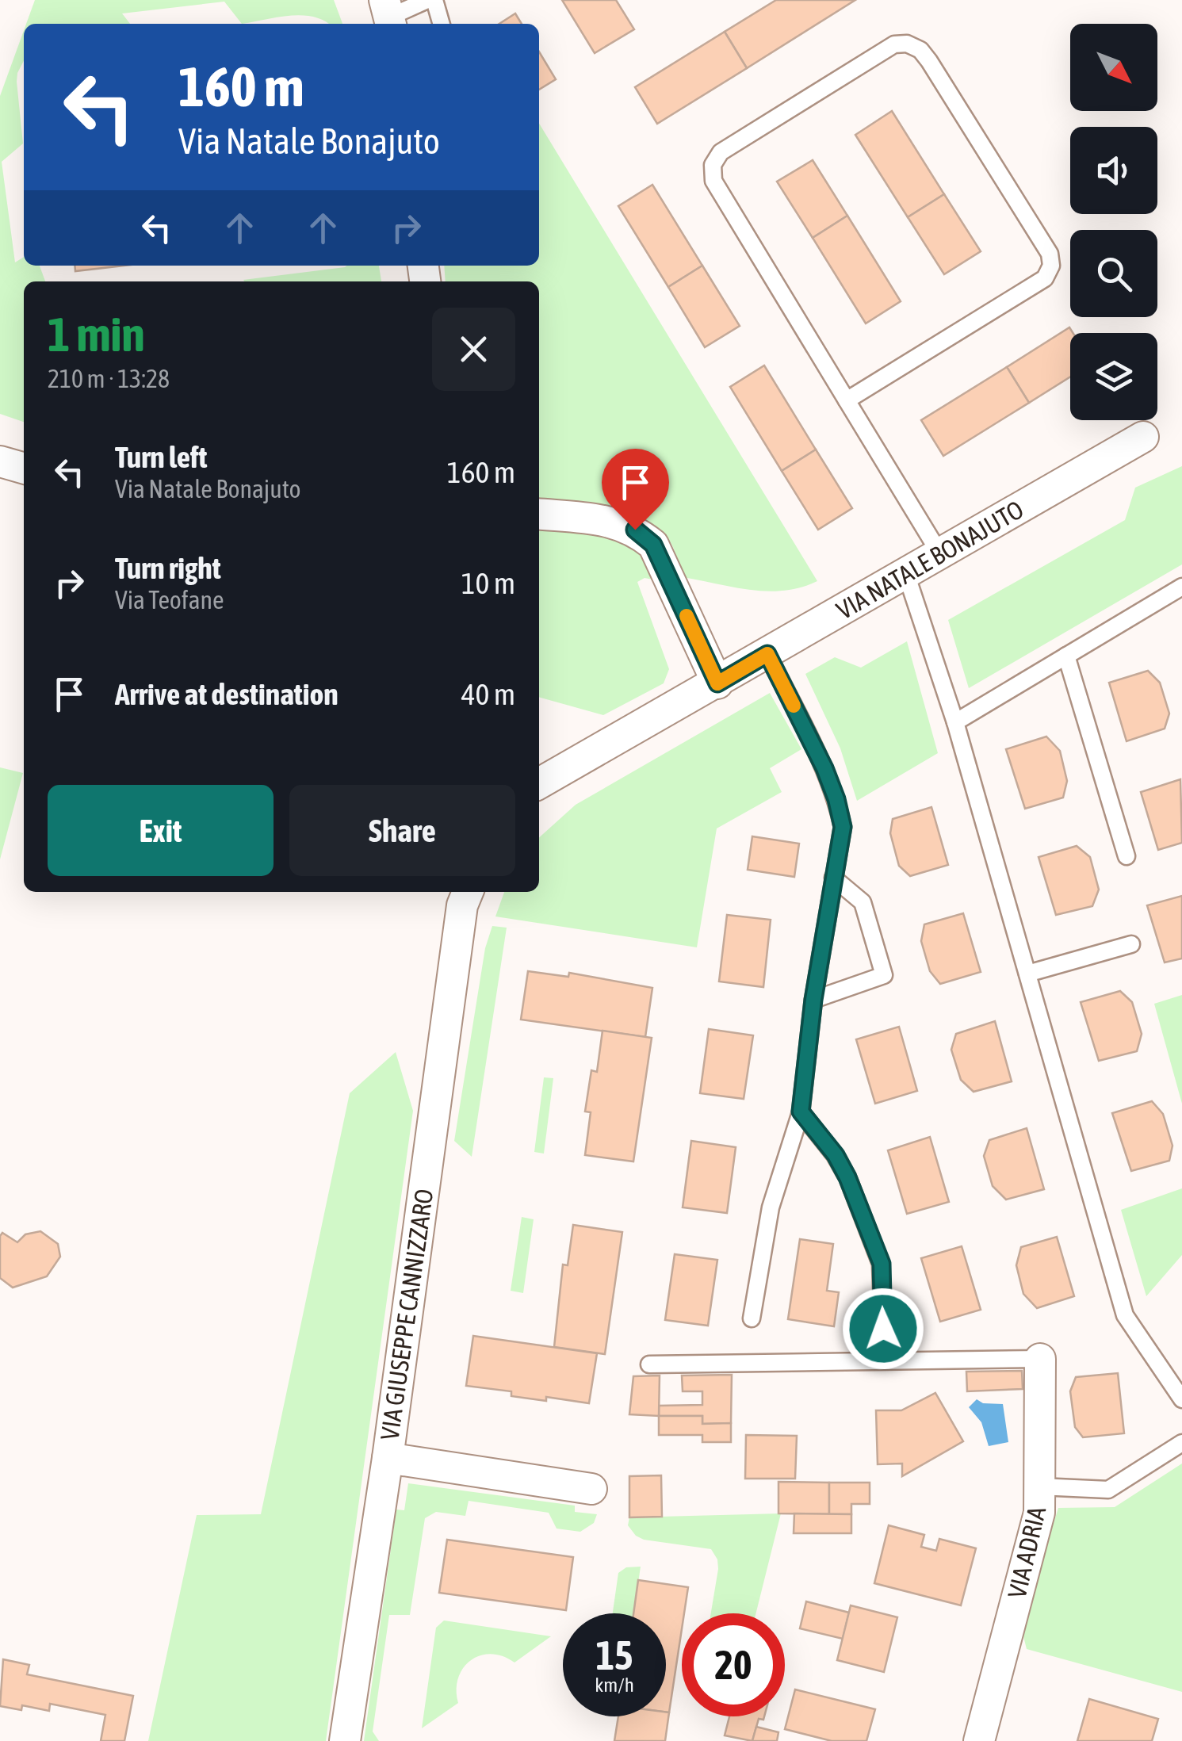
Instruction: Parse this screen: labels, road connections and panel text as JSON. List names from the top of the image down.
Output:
{
  "streets": {
    "street": ["VIA NATALE BONAJUTO", "VIA GIUSEPPE CANNIZZARO", "VIA ADRIA"]
  },
  "north": "bottom right",
  "page": {
    "turn": ["160 m", "Via Natale Bonajuto"],
    "heading": ["1 min", "210 m · 13:28"],
    "list": [
      {
        "name": "Turn left",
        "note": "Via Natale Bonajuto",
        "value": "160 m"
      },
      {
        "name": "Turn right",
        "note": "Via Teofane",
        "value": "10 m"
      },
      {
        "name": "Arrive at destination",
        "value": "40 m"
      }
    ],
    "buttons": ["Exit", "Share"],
    "speed": "15 km/h",
    "limit": "20"
  }
}
